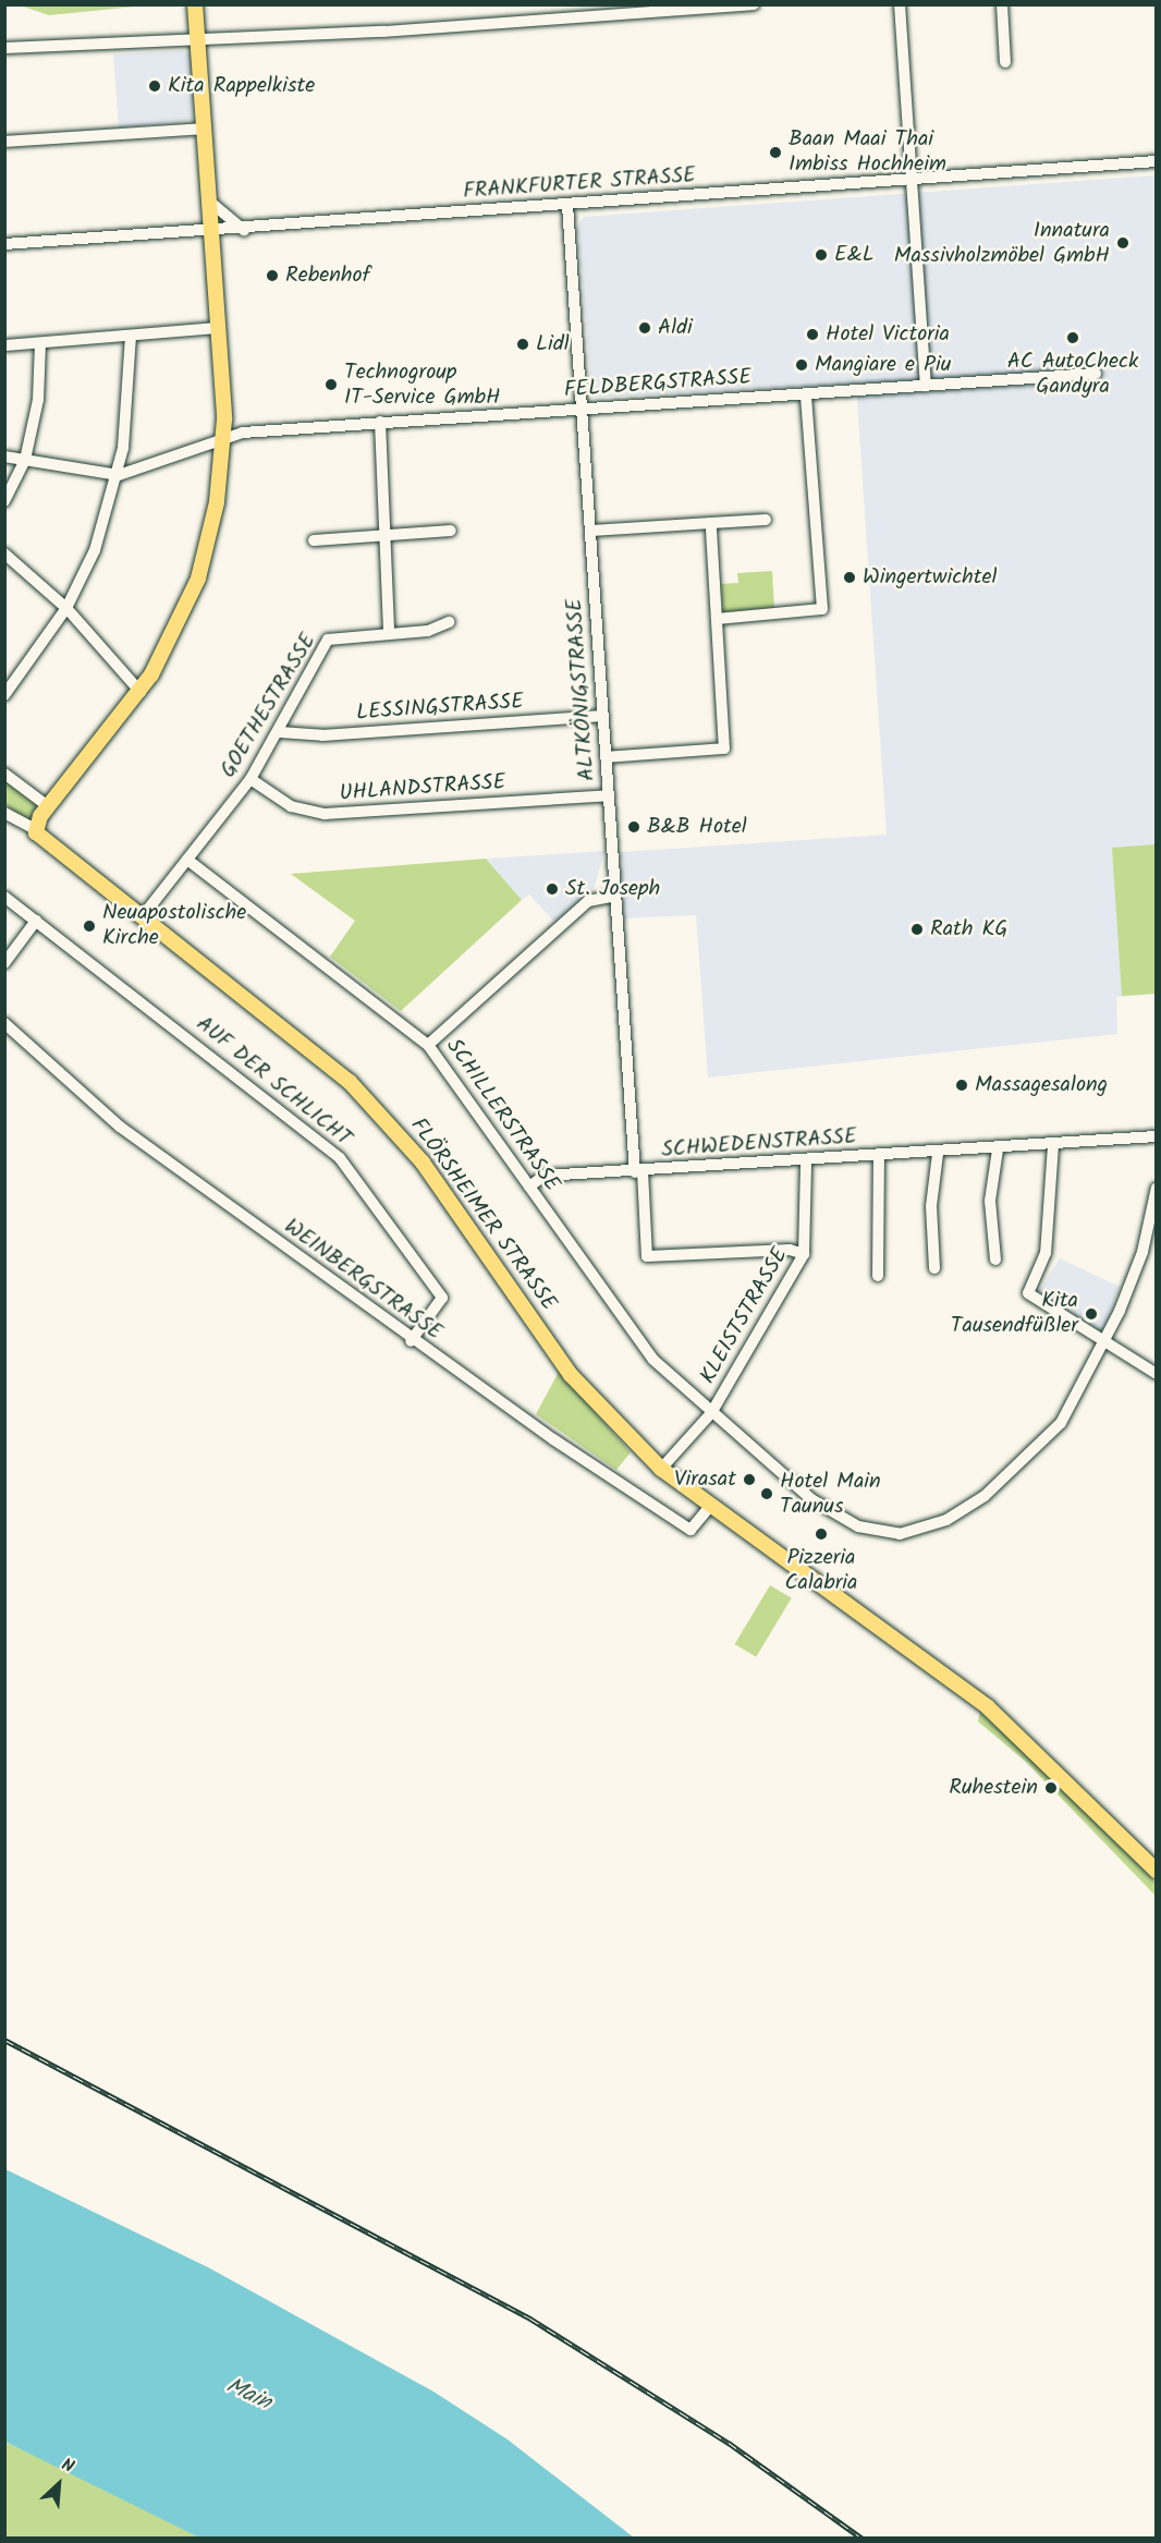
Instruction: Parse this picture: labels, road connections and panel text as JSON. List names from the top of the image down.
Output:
{
  "streets": {
    "main road": ["FLÖRSHEIMER STRASSE"],
    "street": [
      "FRANKFURTER STRASSE",
      "FELDBERGSTRASSE",
      "ALTKÖNIGSTRASSE",
      "GOETHESTRASSE",
      "LESSINGSTRASSE",
      "UHLANDSTRASSE",
      "AUF DER SCHLICHT",
      "SCHILLERSTRASSE",
      "SCHWEDENSTRASSE",
      "WEINBERGSTRASSE",
      "KLEISTSTRASSE"
    ]
  },
  "crossings": [
    ["FRANKFURTER STRASSE", "ALTKÖNIGSTRASSE"],
    ["FELDBERGSTRASSE", "ALTKÖNIGSTRASSE"],
    ["ALTKÖNIGSTRASSE", "LESSINGSTRASSE"],
    ["ALTKÖNIGSTRASSE", "UHLANDSTRASSE"],
    ["ALTKÖNIGSTRASSE", "SCHWEDENSTRASSE"],
    ["GOETHESTRASSE", "LESSINGSTRASSE"],
    ["GOETHESTRASSE", "UHLANDSTRASSE"],
    ["GOETHESTRASSE", "SCHILLERSTRASSE"],
    ["GOETHESTRASSE", "FLÖRSHEIMER STRASSE"],
    ["AUF DER SCHLICHT", "WEINBERGSTRASSE"],
    ["SCHILLERSTRASSE", "SCHWEDENSTRASSE"],
    ["SCHILLERSTRASSE", "KLEISTSTRASSE"],
    ["SCHWEDENSTRASSE", "KLEISTSTRASSE"],
    ["FLÖRSHEIMER STRASSE", "WEINBERGSTRASSE"],
    ["FLÖRSHEIMER STRASSE", "KLEISTSTRASSE"]
  ],
  "water": ["Main"],
  "places": [
    "Kita Rappelkiste",
    "Baan Maai Thai Imbiss Hochheim",
    "Innatura Massivholzmöbel GmbH",
    "E&L",
    "Rebenhof",
    "Aldi",
    "Hotel Victoria",
    "AC AutoCheck Gandyra",
    "Lidl",
    "Mangiare e Piu",
    "Technogroup IT-Service GmbH",
    "Wingertwichtel",
    "B&B Hotel",
    "St. Joseph",
    "Neuapostolische Kirche",
    "Rath KG",
    "Massagesalong",
    "Kita Tausendfüßler",
    "Virasat",
    "Hotel Main Taunus",
    "Pizzeria Calabria",
    "Ruhestein"
  ],
  "north": "top right"
}
